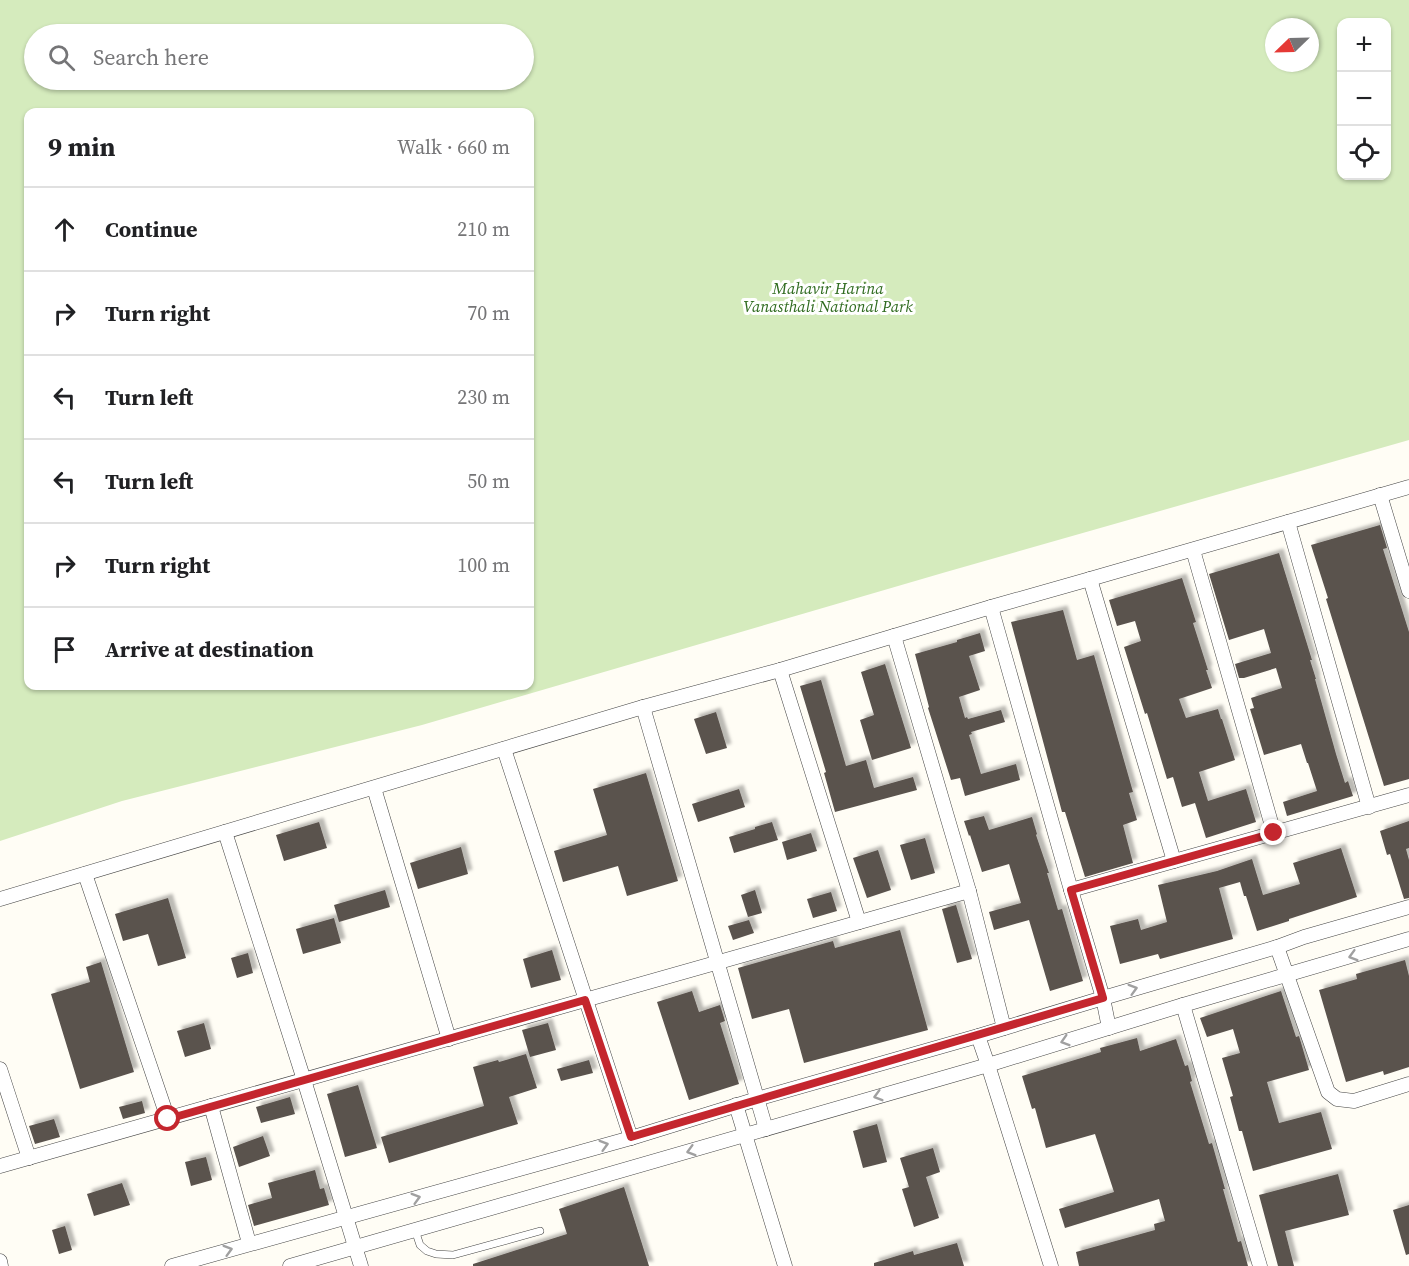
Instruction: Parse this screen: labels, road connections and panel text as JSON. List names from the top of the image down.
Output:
{
  "parks": ["Mahavir Harina Vanasthali National Park"],
  "north": "bottom left",
  "page": {
    "map_buttons": ["+", "−"],
    "search": "Search here",
    "heading": ["9 min", "Walk · 660 m"],
    "list": [
      ["Continue", "210 m"],
      ["Turn right", "70 m"],
      ["Turn left", "230 m"],
      ["Turn left", "50 m"],
      ["Turn right", "100 m"],
      "Arrive at destination"
    ]
  }
}
